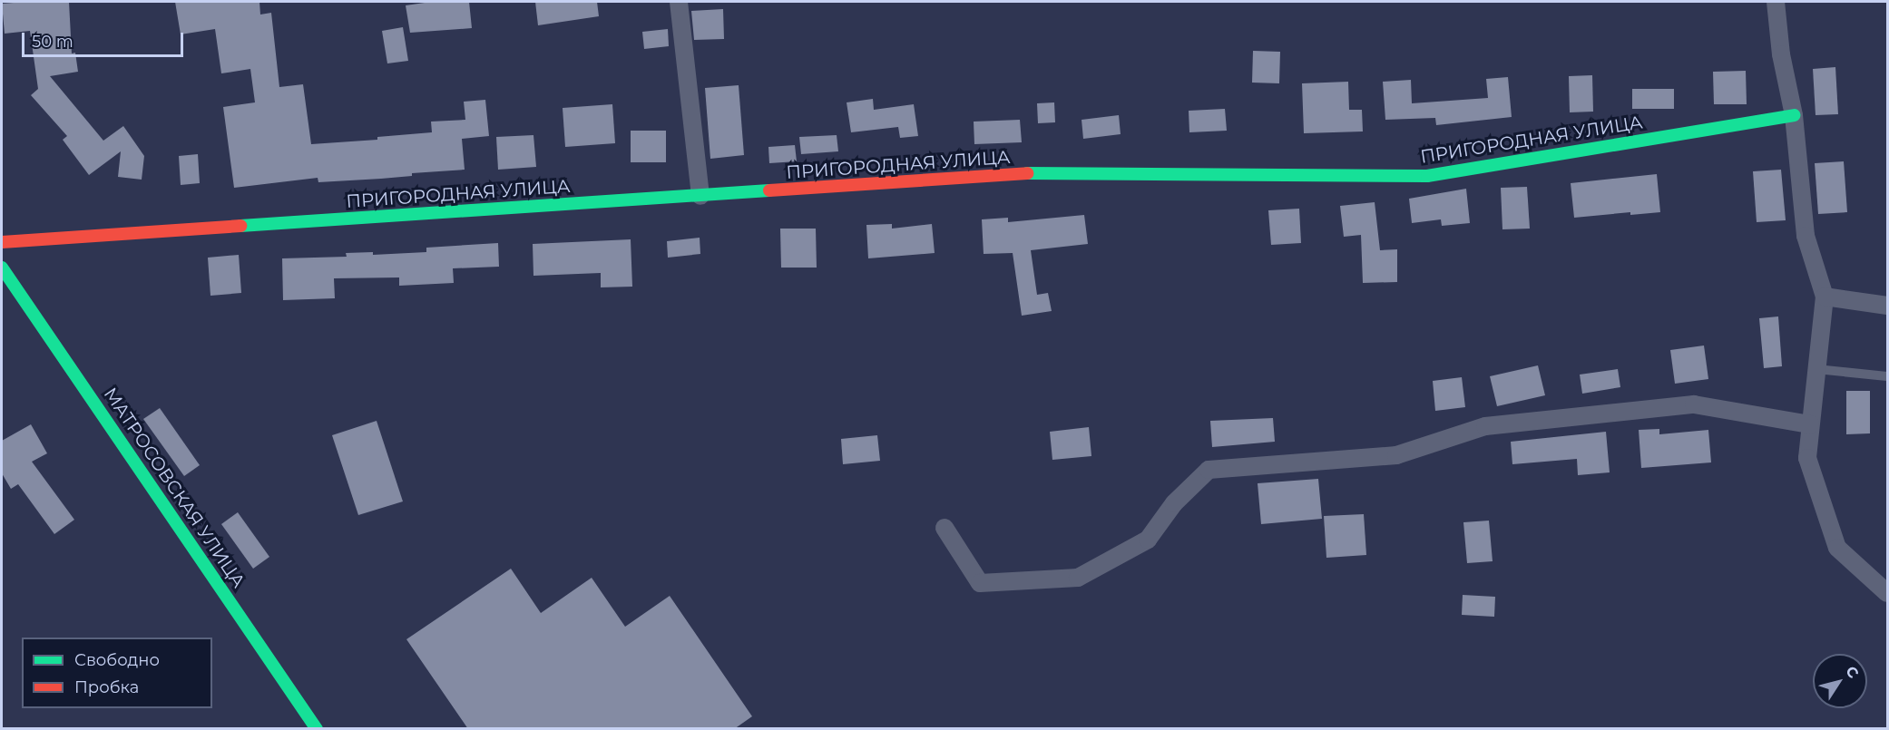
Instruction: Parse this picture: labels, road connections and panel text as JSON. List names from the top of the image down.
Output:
{
  "streets": {
    "main road": ["ПРИГОРОДНАЯ УЛИЦА", "МАТРОСОВСКАЯ УЛИЦА"]
  },
  "legend": ["Свободно", "Пробка"],
  "scale_bar": "50 m",
  "north": "top right"
}
